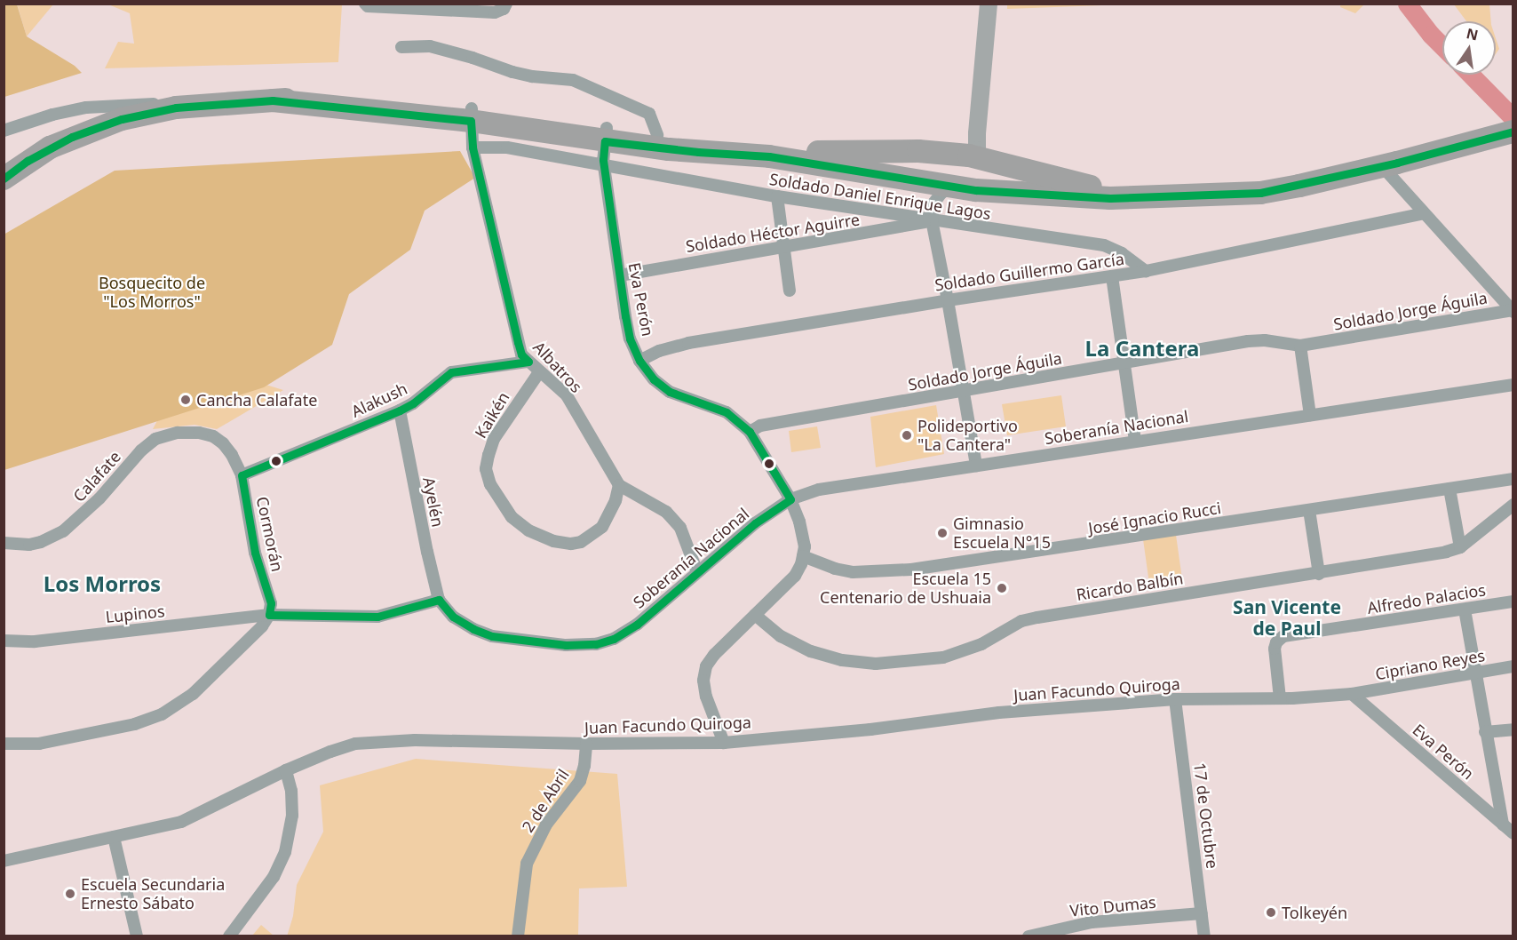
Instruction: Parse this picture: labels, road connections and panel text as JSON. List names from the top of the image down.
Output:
{
  "streets": {
    "street": [
      "Soldado Daniel Enrique Lagos",
      "Soldado Héctor Aguirre",
      "Soldado Guillermo García",
      "Eva Perón",
      "Soldado Jorge Águila",
      "Albatros",
      "Alakush",
      "Kaikén",
      "Soberanía Nacional",
      "Calafate",
      "Ayelén",
      "José Ignacio Rucci",
      "Cormorán",
      "Ricardo Balbín",
      "Alfredo Palacios",
      "Lupinos",
      "Cipriano Reyes",
      "Juan Facundo Quiroga",
      "2 de Abril",
      "17 de Octubre",
      "Vito Dumas"
    ]
  },
  "crossings": [
    ["Soldado Daniel Enrique Lagos", "Soldado Héctor Aguirre"],
    ["Soldado Daniel Enrique Lagos", "Soldado Guillermo García"],
    ["Soldado Daniel Enrique Lagos", "Eva Perón"],
    ["Soldado Daniel Enrique Lagos", "Albatros"],
    ["Soldado Héctor Aguirre", "Eva Perón"],
    ["Soldado Guillermo García", "Eva Perón"],
    ["Eva Perón", "Soldado Jorge Águila"],
    ["Eva Perón", "Soberanía Nacional"],
    ["Eva Perón", "José Ignacio Rucci"],
    ["Eva Perón", "Cipriano Reyes"],
    ["Eva Perón", "Juan Facundo Quiroga"],
    ["Albatros", "Alakush"],
    ["Albatros", "Kaikén"],
    ["Alakush", "Ayelén"],
    ["Alakush", "Cormorán"],
    ["Soberanía Nacional", "Ayelén"],
    ["Calafate", "Cormorán"],
    ["Cormorán", "Lupinos"],
    ["Alfredo Palacios", "Juan Facundo Quiroga"],
    ["Cipriano Reyes", "Juan Facundo Quiroga"],
    ["Juan Facundo Quiroga", "2 de Abril"],
    ["Juan Facundo Quiroga", "17 de Octubre"],
    ["17 de Octubre", "Vito Dumas"]
  ],
  "districts": ["La Cantera", "Los Morros", "San Vicente de Paul"],
  "parks": ["Bosquecito de \"Los Morros\""],
  "places": [
    "Cancha Calafate",
    "Polideportivo \"La Cantera\"",
    "Gimnasio Escuela N°15",
    "Escuela 15 Centenario de Ushuaia",
    "Escuela Secundaria Ernesto Sábato",
    "Tolkeyén"
  ],
  "north": "top"
}
